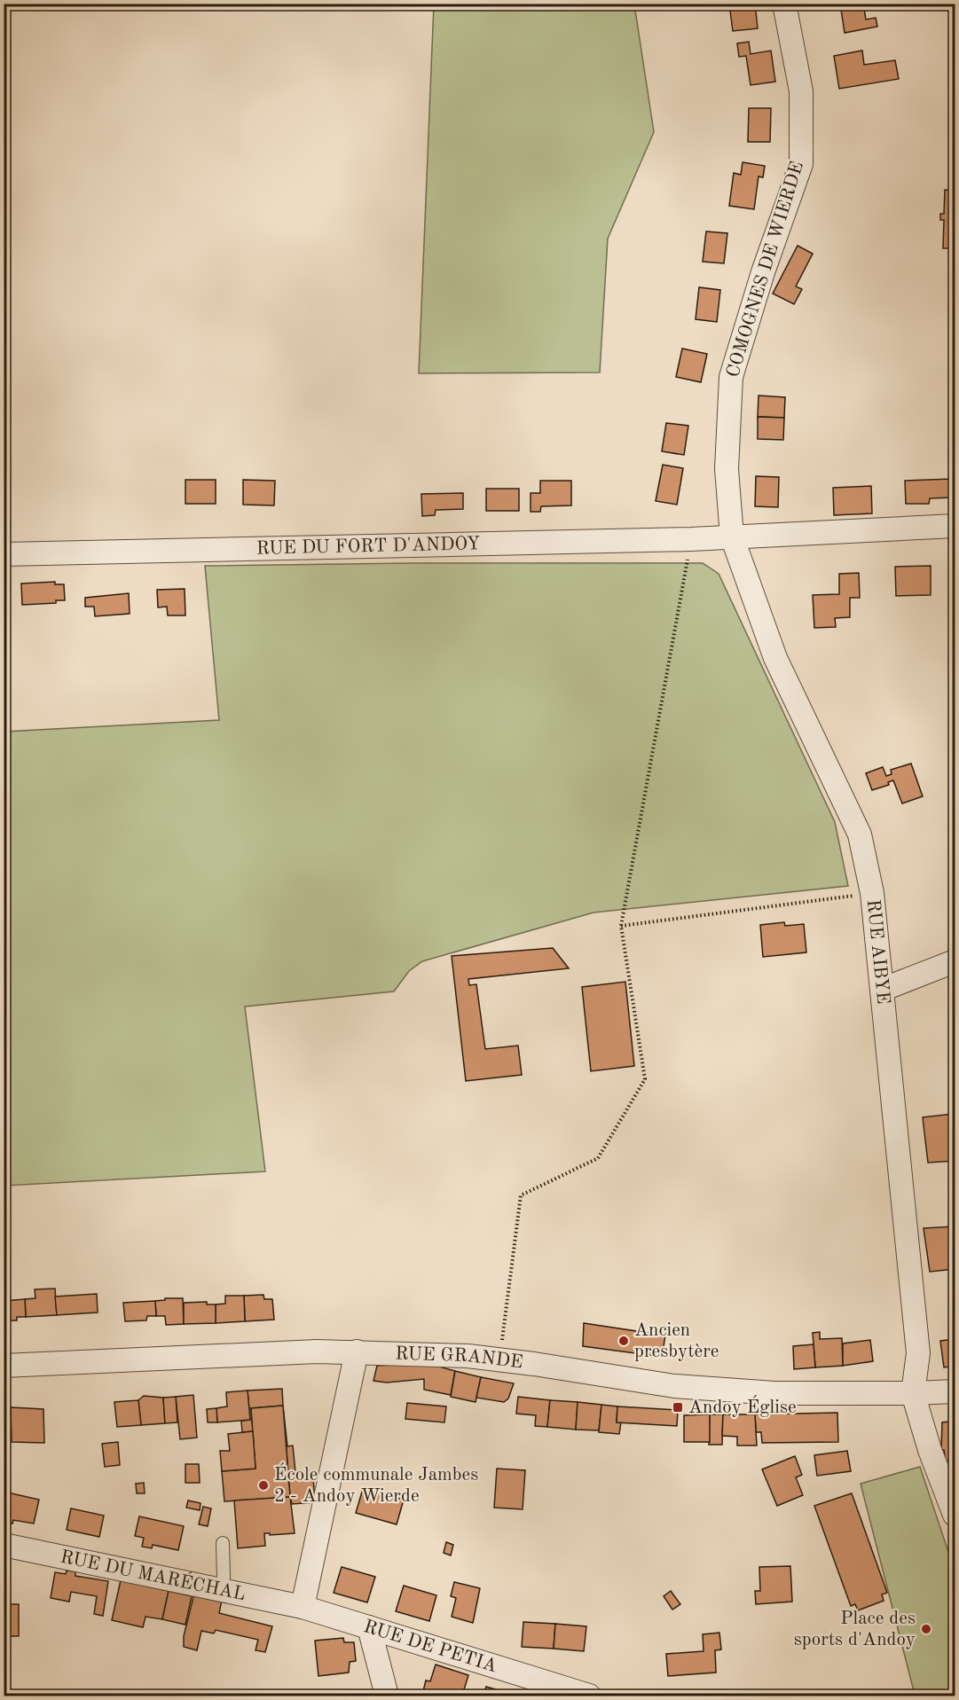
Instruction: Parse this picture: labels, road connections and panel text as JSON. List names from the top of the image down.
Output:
{
  "streets": {
    "street": [
      "COMOGNES DE WIERDE",
      "RUE DU FORT D'ANDOY",
      "RUE AIBYE",
      "RUE GRANDE",
      "RUE DU MARÉCHAL",
      "RUE DE PETIA"
    ]
  },
  "crossings": [
    ["COMOGNES DE WIERDE", "RUE DU FORT D'ANDOY"],
    ["COMOGNES DE WIERDE", "RUE AIBYE"],
    ["RUE DU FORT D'ANDOY", "RUE AIBYE"],
    ["RUE AIBYE", "RUE GRANDE"],
    ["RUE DU MARÉCHAL", "RUE DE PETIA"]
  ],
  "places": {
    "other": ["Ancien presbytère", "École communale Jambes 2 - Andoy Wierde", "Place des sports d'Andoy"],
    "transit": ["Andoy Église"]
  }
}
